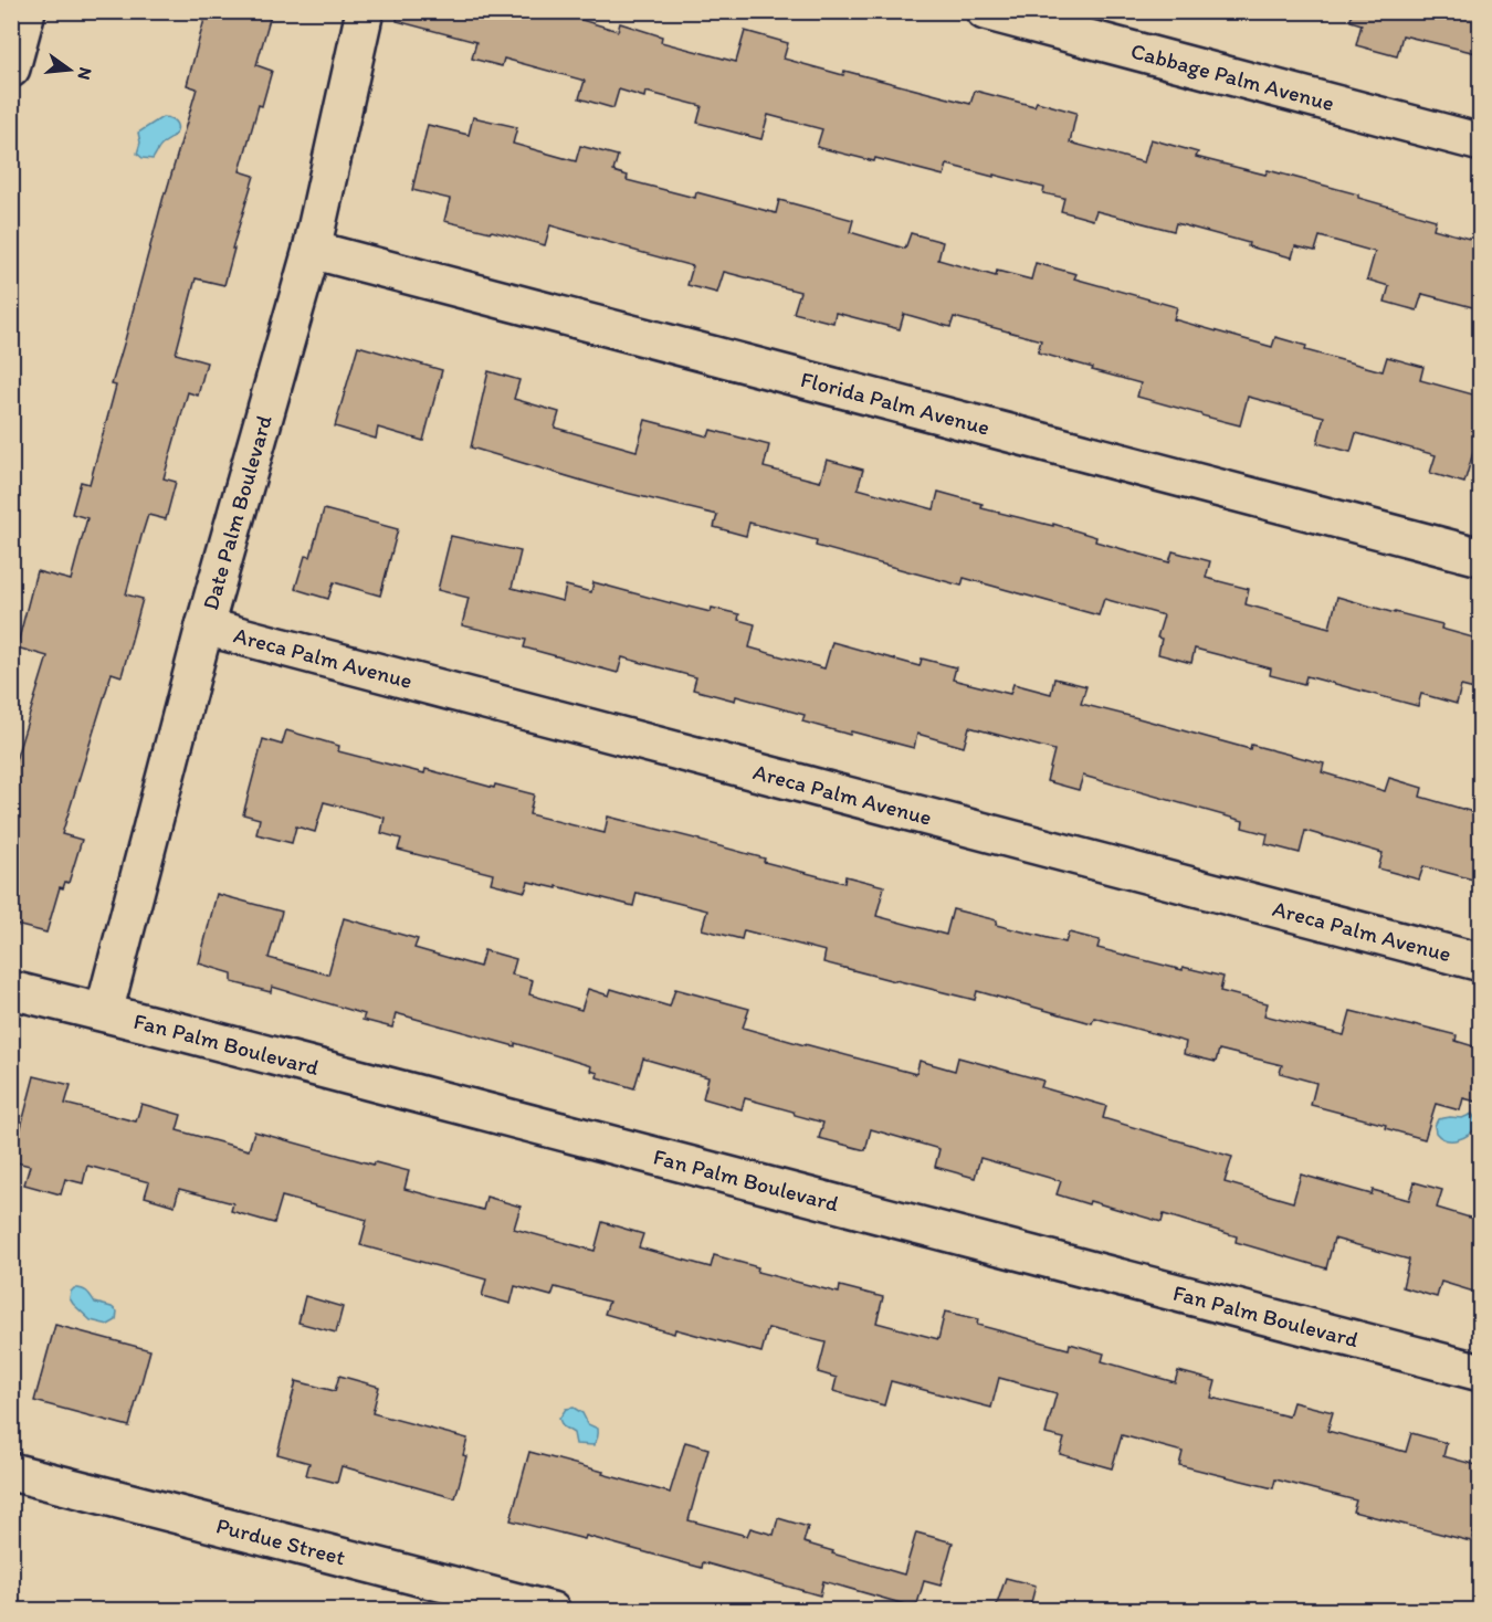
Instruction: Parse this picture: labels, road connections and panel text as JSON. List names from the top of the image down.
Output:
{
  "streets": {
    "street": [
      "Cabbage Palm Avenue",
      "Florida Palm Avenue",
      "Date Palm Boulevard",
      "Areca Palm Avenue",
      "Fan Palm Boulevard",
      "Purdue Street"
    ]
  },
  "crossings": [
    ["Florida Palm Avenue", "Date Palm Boulevard"],
    ["Date Palm Boulevard", "Areca Palm Avenue"],
    ["Date Palm Boulevard", "Fan Palm Boulevard"]
  ],
  "north": "right"
}
